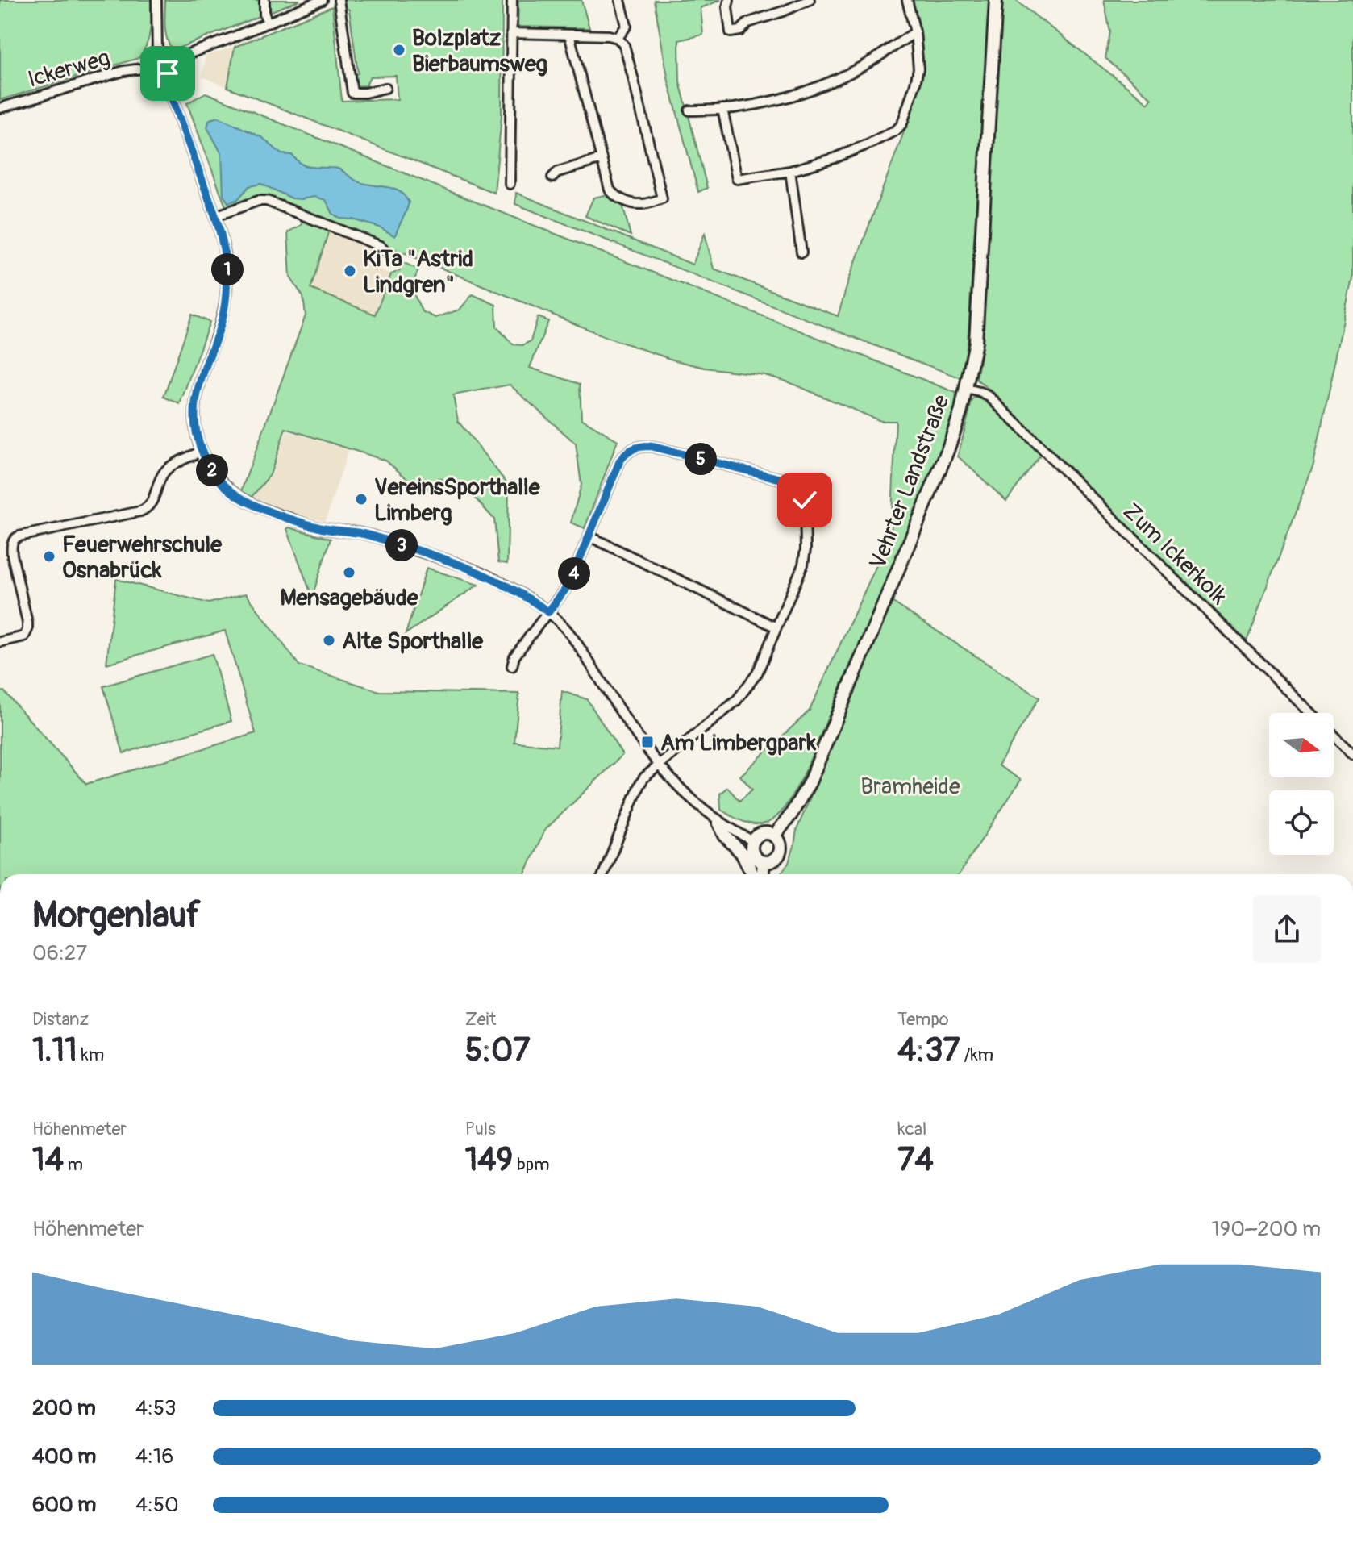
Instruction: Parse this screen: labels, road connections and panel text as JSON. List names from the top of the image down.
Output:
{
  "streets": {
    "main road": ["Vehrter Landstraße"],
    "street": ["Ickerweg", "Zum Ickerkolk"]
  },
  "crossings": [
    ["Vehrter Landstraße", "Zum Ickerkolk"]
  ],
  "parks": ["Bramheide"],
  "places": {
    "other": [
      "Bolzplatz Bierbaumsweg",
      "KiTa \"Astrid Lindgren\"",
      "VereinsSporthalle Limberg",
      "Feuerwehrschule Osnabrück",
      "Mensagebäude",
      "Alte Sporthalle"
    ],
    "transit": ["Am Limbergpark"]
  },
  "north": "right",
  "page": {
    "pins": [
      "1",
      "5",
      "2",
      "3",
      "4"
    ],
    "heading": ["Morgenlauf", "06:27"],
    "stats": [
      ["Distanz", "1.11 km"],
      ["Zeit", "5:07"],
      ["Tempo", "4:37 /km"],
      ["Höhenmeter", "14 m"],
      ["Puls", "149 bpm"],
      ["kcal", "74"]
    ],
    "chart": ["Höhenmeter", "190–200 m"],
    "list": [
      {
        "name": "200 m",
        "note": "4:53"
      },
      {
        "name": "400 m",
        "note": "4:16"
      },
      {
        "name": "600 m",
        "note": "4:50"
      }
    ]
  }
}
